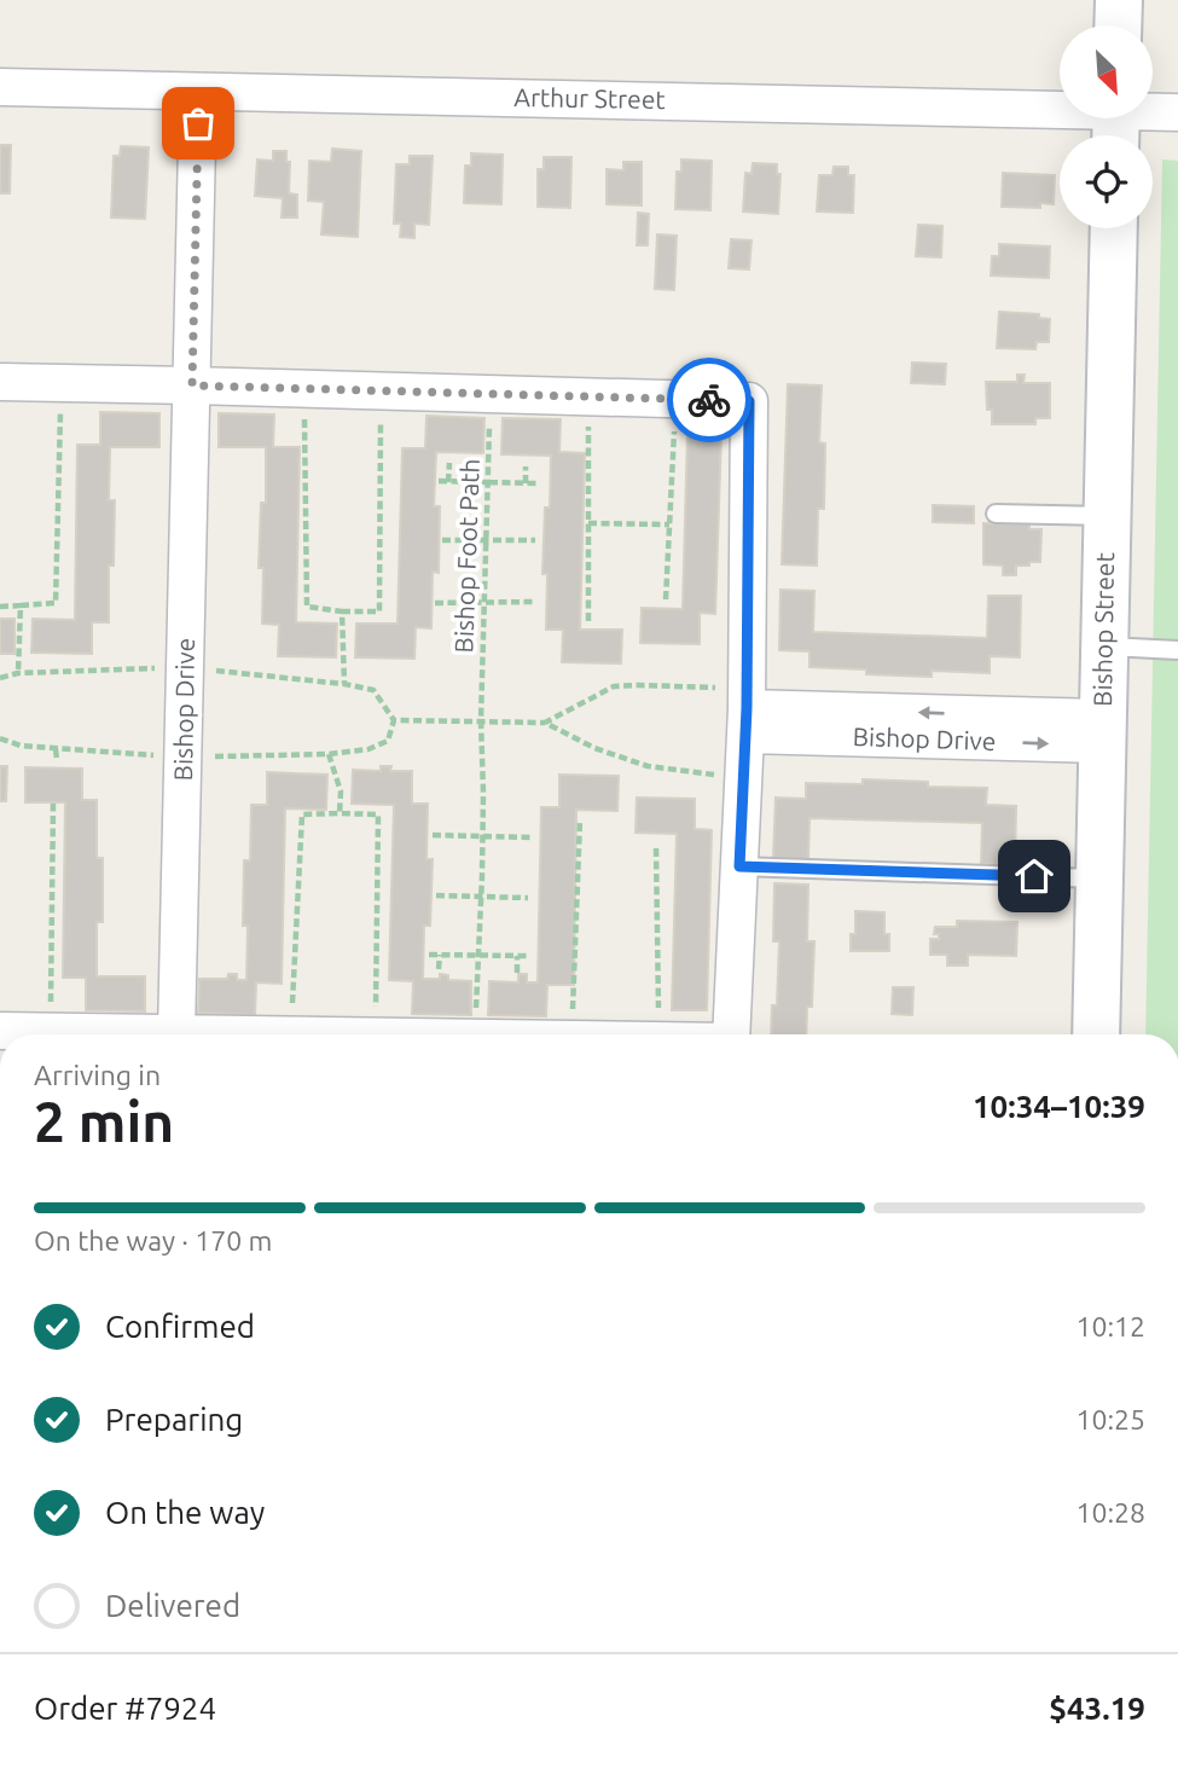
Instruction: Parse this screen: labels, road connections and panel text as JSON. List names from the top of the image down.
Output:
{
  "streets": {
    "street": ["Arthur Street", "Bishop Street", "Bishop Drive"],
    "path": ["Bishop Foot Path"]
  },
  "crossings": [
    ["Arthur Street", "Bishop Drive"],
    ["Bishop Street", "Bishop Drive"]
  ],
  "north": "bottom right",
  "page": {
    "heading": ["2 min", "Arriving in", "10:34–10:39"],
    "panel": ["Order #7924", "$43.19"],
    "bar": "On the way · 170 m",
    "list": [
      ["Confirmed", "10:12"],
      ["Preparing", "10:25"],
      ["On the way", "10:28"],
      "Delivered"
    ]
  }
}
